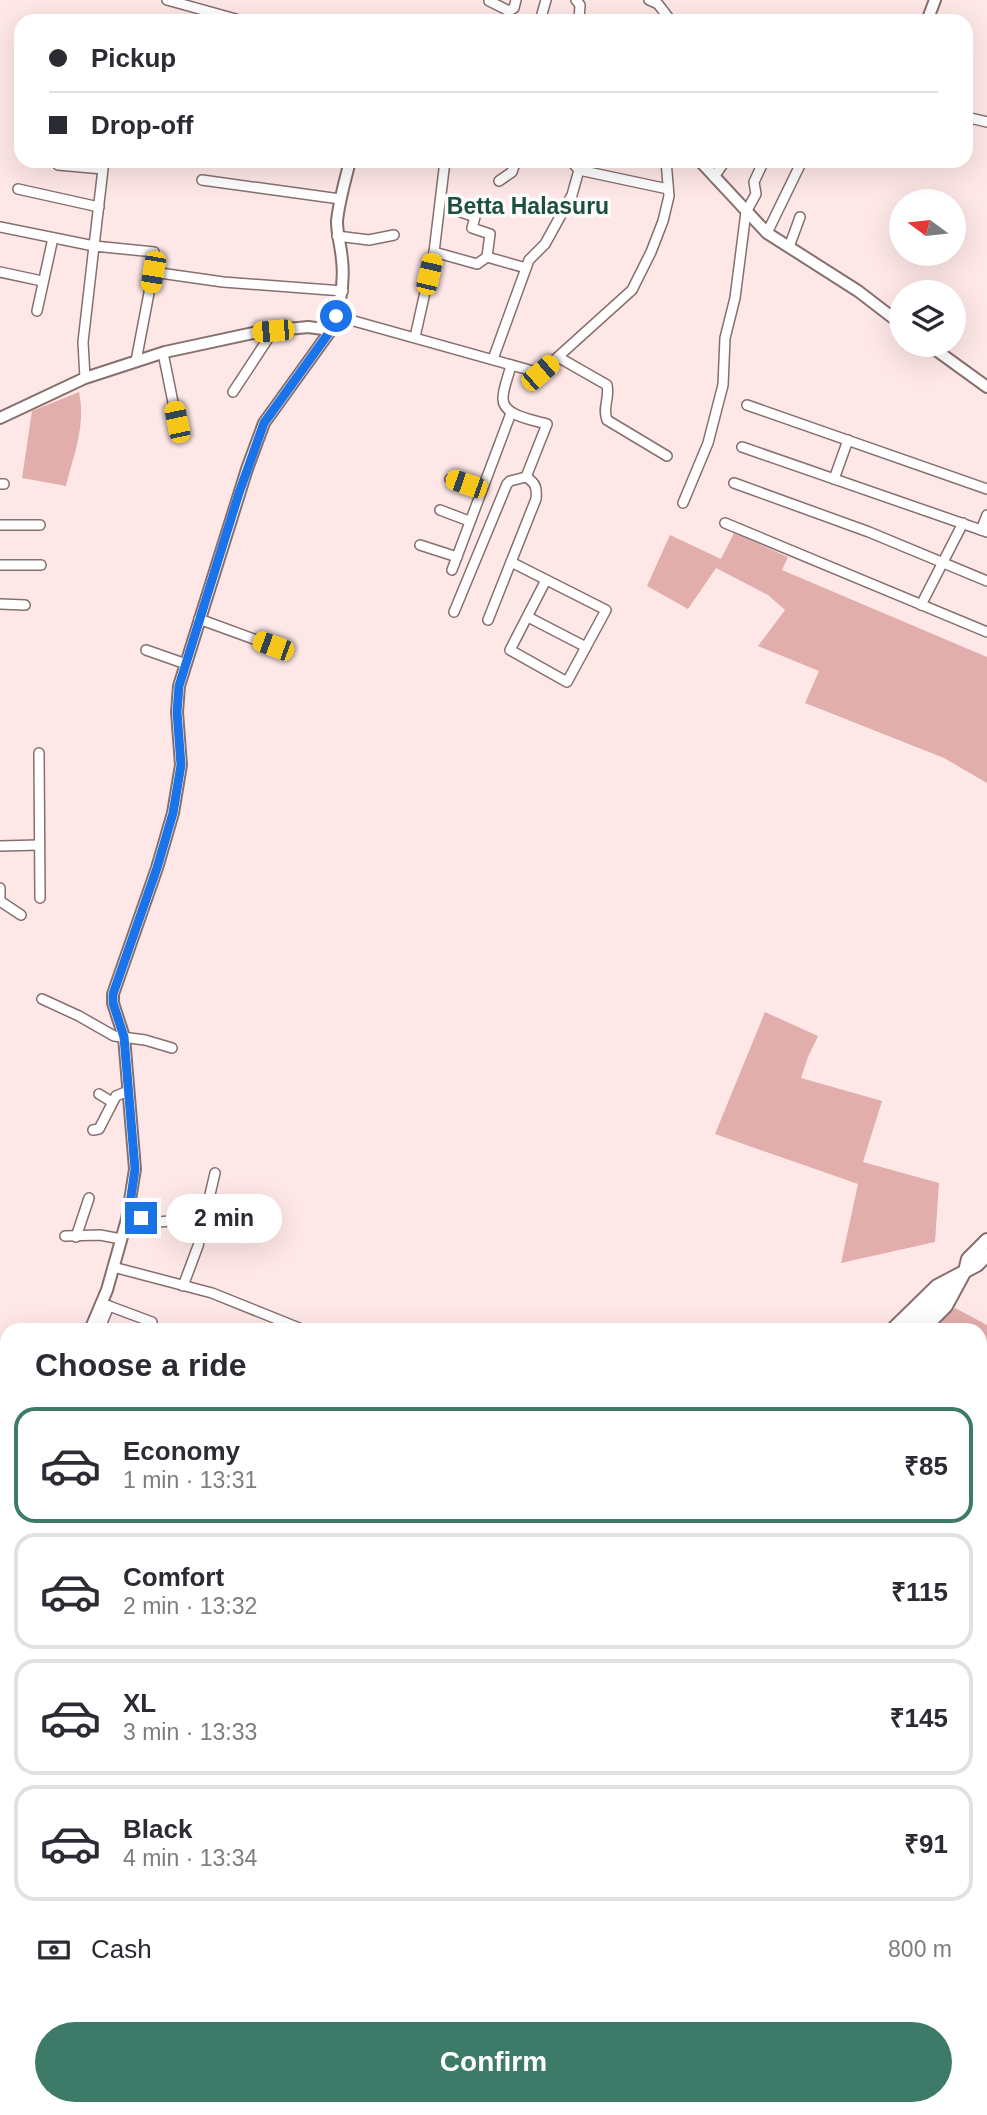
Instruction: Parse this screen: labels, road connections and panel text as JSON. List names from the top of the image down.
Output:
{
  "districts": ["Betta Halasuru"],
  "north": "left",
  "page": {
    "banner": ["Pickup", "Drop-off"],
    "bubble": "2 min",
    "heading": "Choose a ride",
    "list": [
      {
        "name": "Economy",
        "note": "1 min · 13:31",
        "value": "₹85"
      },
      {
        "name": "Comfort",
        "note": "2 min · 13:32",
        "value": "₹115"
      },
      {
        "name": "XL",
        "note": "3 min · 13:33",
        "value": "₹145"
      },
      {
        "name": "Black",
        "note": "4 min · 13:34",
        "value": "₹91"
      }
    ],
    "pay": ["Cash", "800 m"],
    "buttons": "Confirm"
  }
}
